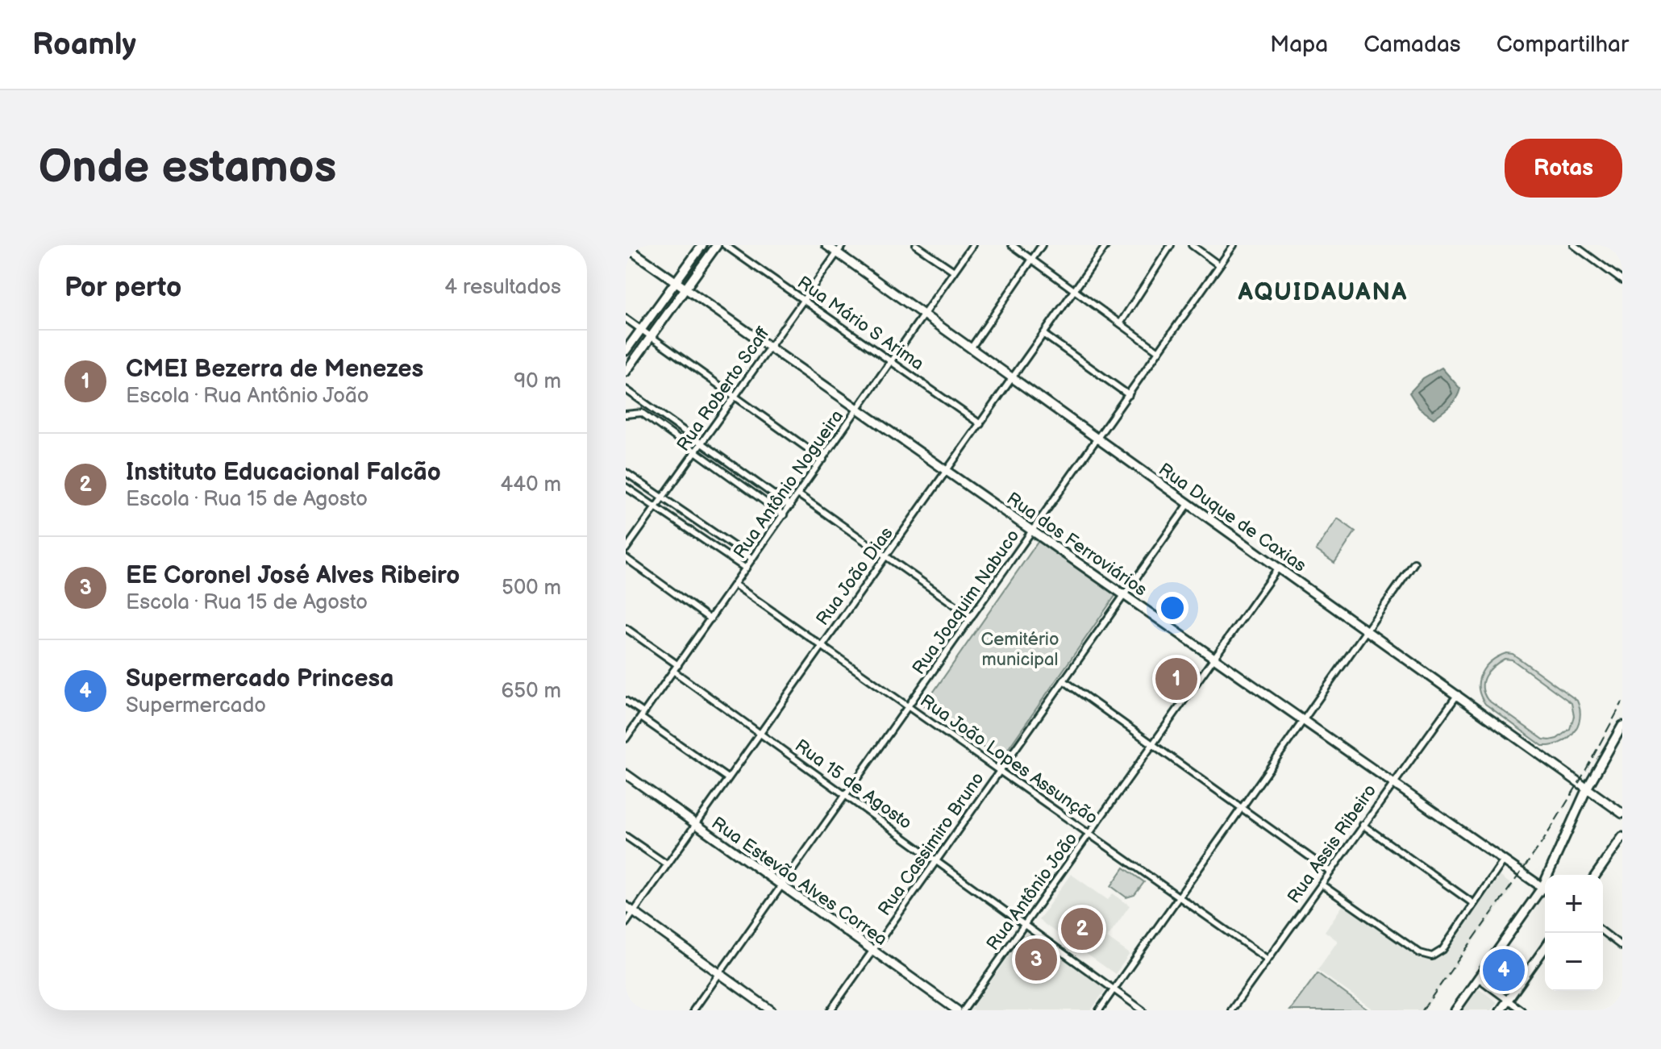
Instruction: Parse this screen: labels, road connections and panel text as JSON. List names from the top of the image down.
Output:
{
  "streets": {
    "main road": ["Rua Duque de Caxias", "Rua dos Ferroviários", "Rua Estevão Alves Correa"],
    "street": [
      "Rua Mário S Arima",
      "Rua Roberto Scaff",
      "Rua Antônio Nogueira",
      "Rua João Dias",
      "Rua Joaquim Nabuco",
      "Rua João Lopes Assunção",
      "Rua 15 de Agosto",
      "Rua Cassimiro Bruno",
      "Rua Assis Ribeiro",
      "Rua Antônio João"
    ]
  },
  "crossings": [
    ["Rua Mário S Arima", "Rua Roberto Scaff"],
    ["Rua Mário S Arima", "Rua Antônio Nogueira"],
    ["Rua Mário S Arima", "Rua João Dias"],
    ["Rua Roberto Scaff", "Rua Duque de Caxias"],
    ["Rua Roberto Scaff", "Rua dos Ferroviários"],
    ["Rua Antônio Nogueira", "Rua Duque de Caxias"],
    ["Rua Antônio Nogueira", "Rua dos Ferroviários"],
    ["Rua Antônio Nogueira", "Rua João Lopes Assunção"],
    ["Rua Antônio Nogueira", "Rua 15 de Agosto"],
    ["Rua Duque de Caxias", "Rua João Dias"],
    ["Rua Duque de Caxias", "Rua Joaquim Nabuco"],
    ["Rua Duque de Caxias", "Rua Cassimiro Bruno"],
    ["Rua Duque de Caxias", "Rua Assis Ribeiro"],
    ["Rua Duque de Caxias", "Rua Antônio João"],
    ["Rua dos Ferroviários", "Rua João Dias"],
    ["Rua dos Ferroviários", "Rua Joaquim Nabuco"],
    ["Rua dos Ferroviários", "Rua Cassimiro Bruno"],
    ["Rua dos Ferroviários", "Rua Assis Ribeiro"],
    ["Rua dos Ferroviários", "Rua Antônio João"],
    ["Rua João Dias", "Rua João Lopes Assunção"],
    ["Rua João Dias", "Rua 15 de Agosto"],
    ["Rua João Dias", "Rua Estevão Alves Correa"],
    ["Rua Joaquim Nabuco", "Rua João Lopes Assunção"],
    ["Rua Joaquim Nabuco", "Rua 15 de Agosto"],
    ["Rua Joaquim Nabuco", "Rua Estevão Alves Correa"],
    ["Rua João Lopes Assunção", "Rua Cassimiro Bruno"],
    ["Rua João Lopes Assunção", "Rua Assis Ribeiro"],
    ["Rua João Lopes Assunção", "Rua Antônio João"],
    ["Rua 15 de Agosto", "Rua Cassimiro Bruno"],
    ["Rua 15 de Agosto", "Rua Antônio João"],
    ["Rua Cassimiro Bruno", "Rua Estevão Alves Correa"]
  ],
  "districts": ["AQUIDAUANA"],
  "parks": ["Cemitério municipal"],
  "page": {
    "header": "Roamly",
    "nav": ["Mapa", "Camadas", "Compartilhar"],
    "buttons": "Rotas",
    "title": "Onde estamos",
    "heading": ["Por perto", "4 resultados"],
    "list": [
      {
        "mark": "1",
        "name": "CMEI Bezerra de Menezes",
        "note": "Escola · Rua Antônio João",
        "value": "90 m"
      },
      {
        "mark": "2",
        "name": "Instituto Educacional Falcão",
        "note": "Escola · Rua 15 de Agosto",
        "value": "440 m"
      },
      {
        "mark": "3",
        "name": "EE Coronel José Alves Ribeiro",
        "note": "Escola · Rua 15 de Agosto",
        "value": "500 m"
      },
      {
        "mark": "4",
        "name": "Supermercado Princesa",
        "note": "Supermercado",
        "value": "650 m"
      }
    ],
    "pins": [
      "1",
      "2",
      "3",
      "4"
    ],
    "map_buttons": ["+", "−"]
  }
}
